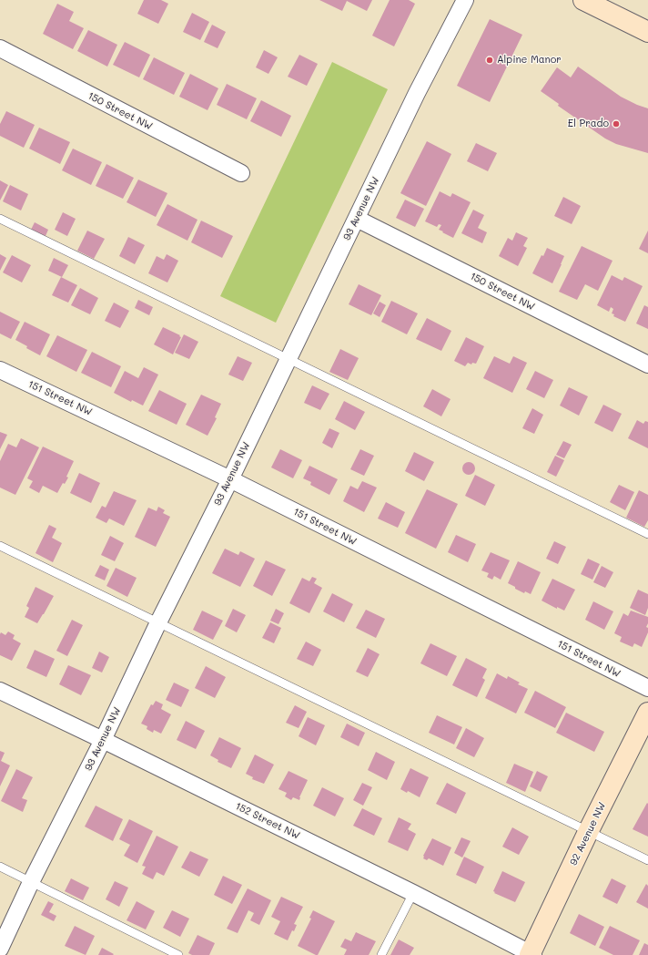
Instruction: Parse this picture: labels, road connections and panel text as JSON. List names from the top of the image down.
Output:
{
  "streets": {
    "street": [
      "150 Street NW",
      "93 Avenue NW",
      "151 Street NW",
      "152 Street NW",
      "92 Avenue NW"
    ]
  },
  "crossings": [
    ["150 Street NW", "93 Avenue NW"],
    ["93 Avenue NW", "151 Street NW"],
    ["93 Avenue NW", "152 Street NW"],
    ["152 Street NW", "92 Avenue NW"]
  ],
  "places": ["Alpine Manor", "El Prado"]
}
